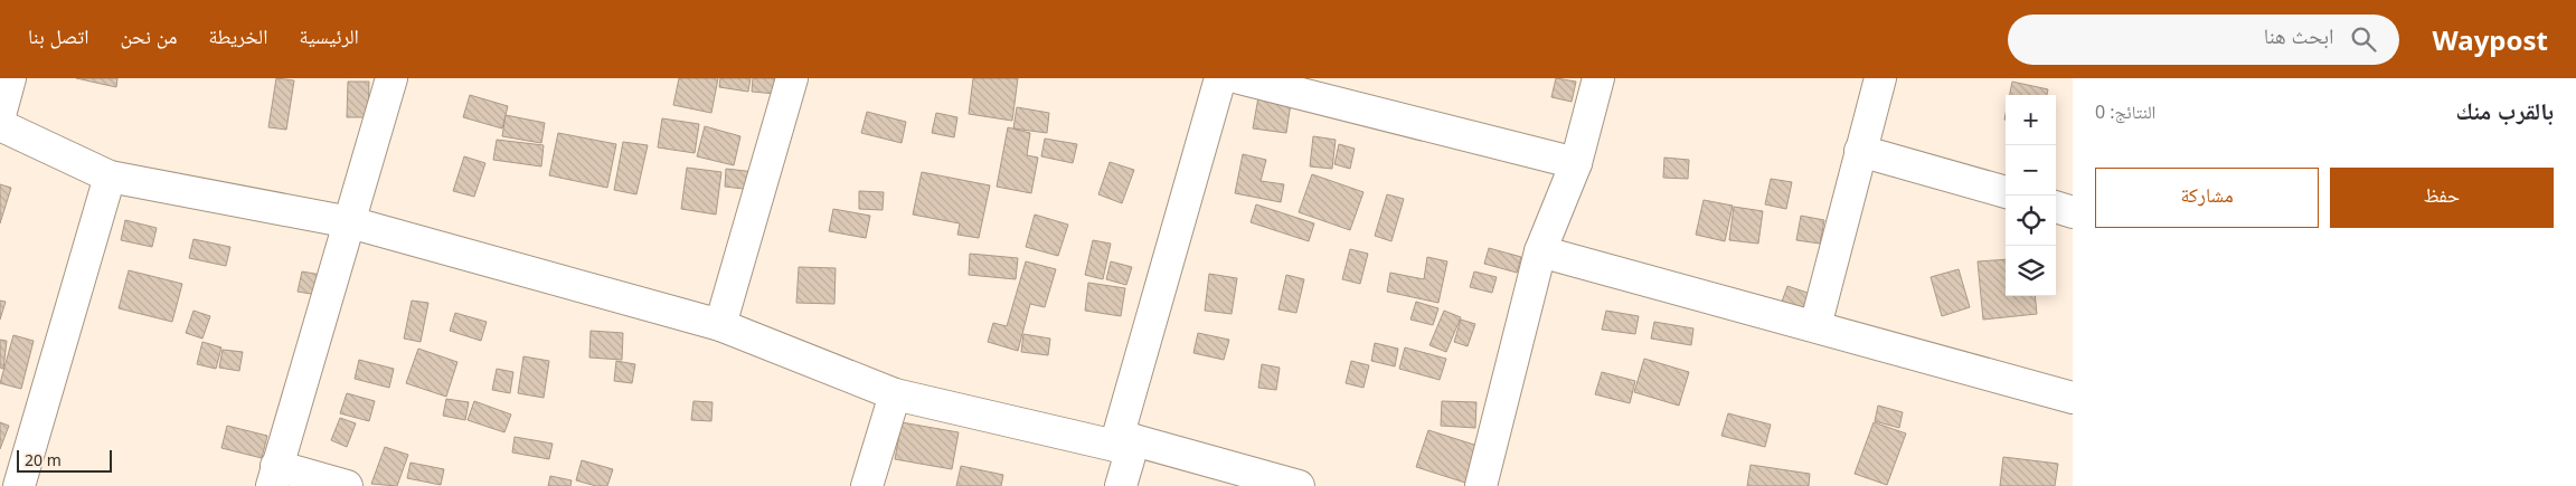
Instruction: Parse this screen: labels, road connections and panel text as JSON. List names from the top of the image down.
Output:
{
  "scale_bar": "20 m",
  "page": {
    "header": "Waypost",
    "search": "ابحث هنا",
    "nav": [
      "الرئيسية",
      "الخريطة",
      "من نحن",
      "اتصل بنا"
    ],
    "heading": ["بالقرب منك", "النتائج: 0"],
    "map_buttons": ["+", "−"],
    "buttons": ["حفظ", "مشاركة"],
    "scale": "20 m"
  }
}
